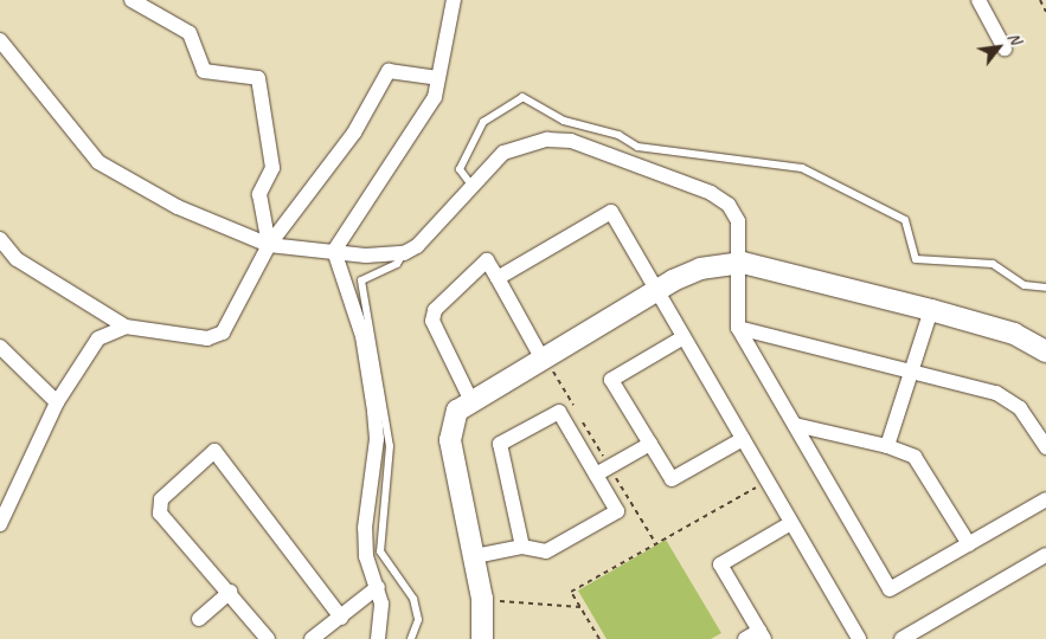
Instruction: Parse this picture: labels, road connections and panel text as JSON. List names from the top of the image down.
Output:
{
  "north": "top right"
}
